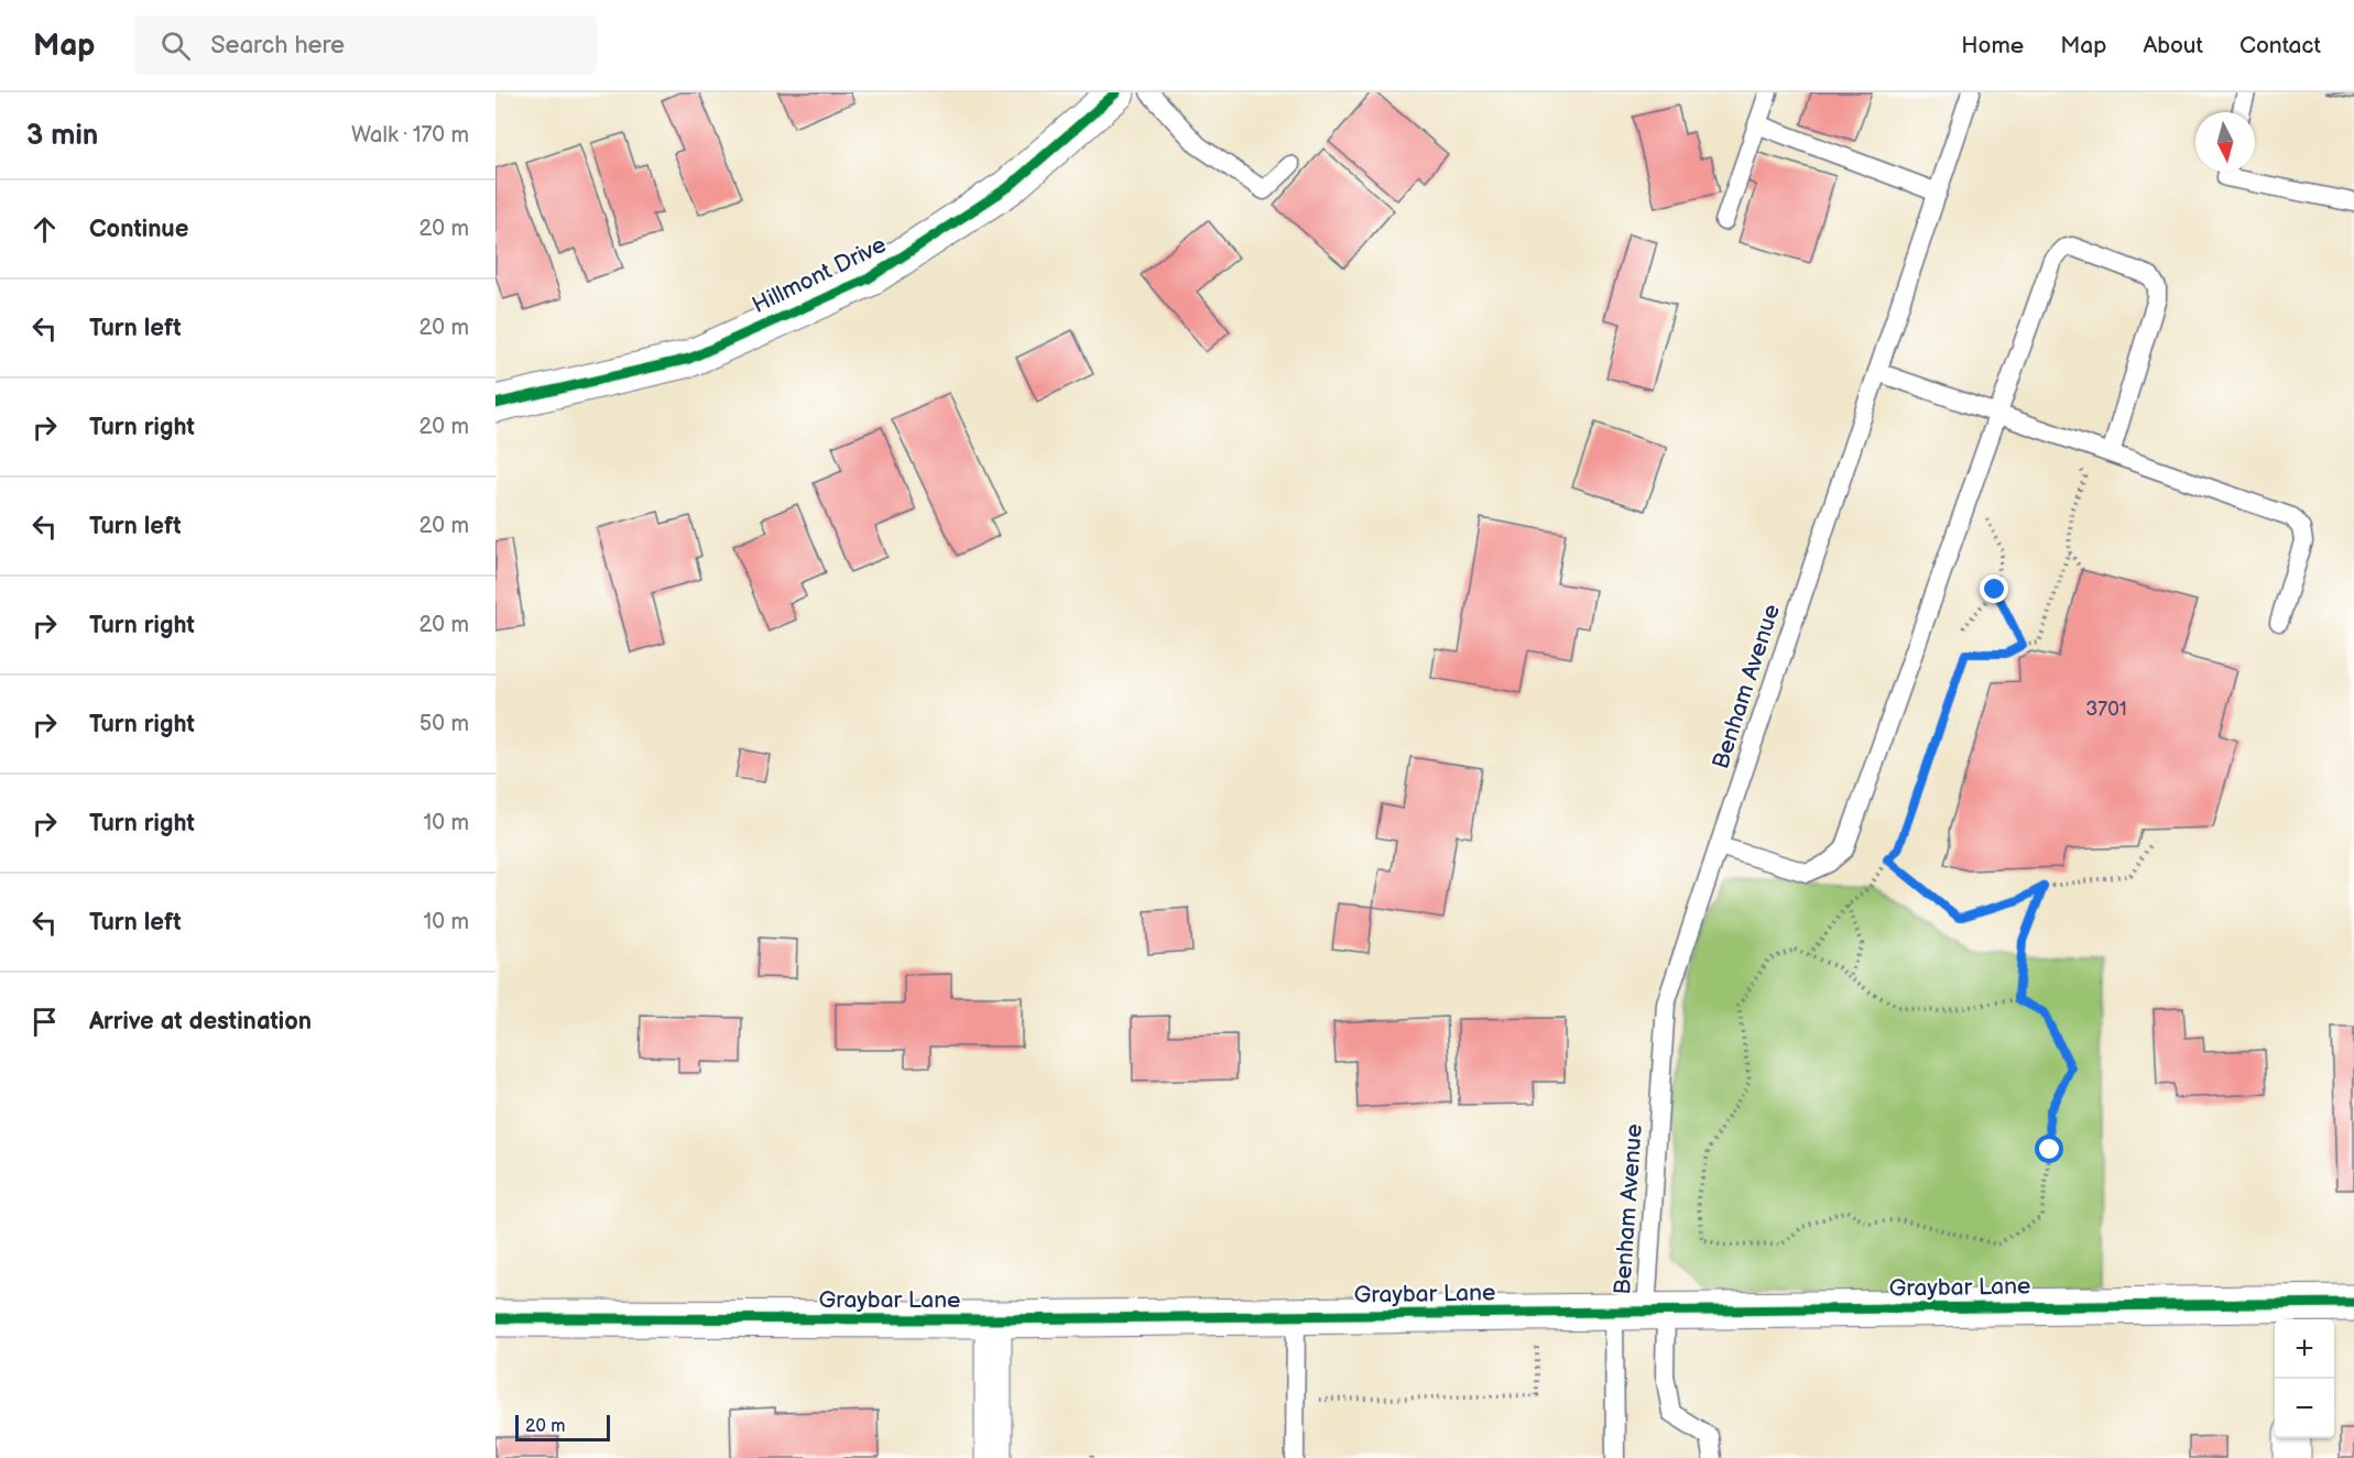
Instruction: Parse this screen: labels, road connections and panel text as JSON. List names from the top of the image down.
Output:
{
  "streets": {
    "street": ["Hillmont Drive", "Graybar Lane"],
    "lane": ["Benham Avenue"]
  },
  "crossings": [
    ["Benham Avenue", "Graybar Lane"]
  ],
  "house_numbers": ["3701"],
  "scale_bar": "20 m",
  "north": "bottom",
  "page": {
    "header": "Map",
    "search": "Search here",
    "nav": [
      "Home",
      "Map",
      "About",
      "Contact"
    ],
    "heading": ["3 min", "Walk · 170 m"],
    "list": [
      ["Continue", "20 m"],
      ["Turn left", "20 m"],
      ["Turn right", "20 m"],
      ["Turn left", "20 m"],
      ["Turn right", "20 m"],
      ["Turn right", "50 m"],
      ["Turn right", "10 m"],
      ["Turn left", "10 m"],
      "Arrive at destination"
    ],
    "map_buttons": ["+", "−"],
    "scale": "20 m"
  }
}
